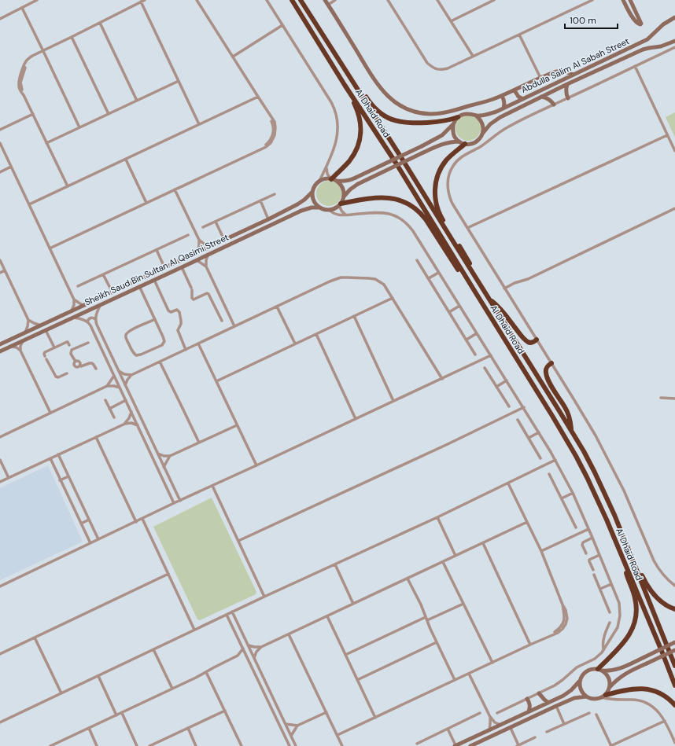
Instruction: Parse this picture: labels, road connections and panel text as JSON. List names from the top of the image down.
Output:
{
  "streets": {
    "highway": ["Al Dhaid Road"],
    "main road": ["Abdulla Salim Al Sabah Street", "Sheikh Saud Bin Sultan Al Qasimi Street"]
  },
  "scale_bar": "100 m"
}
